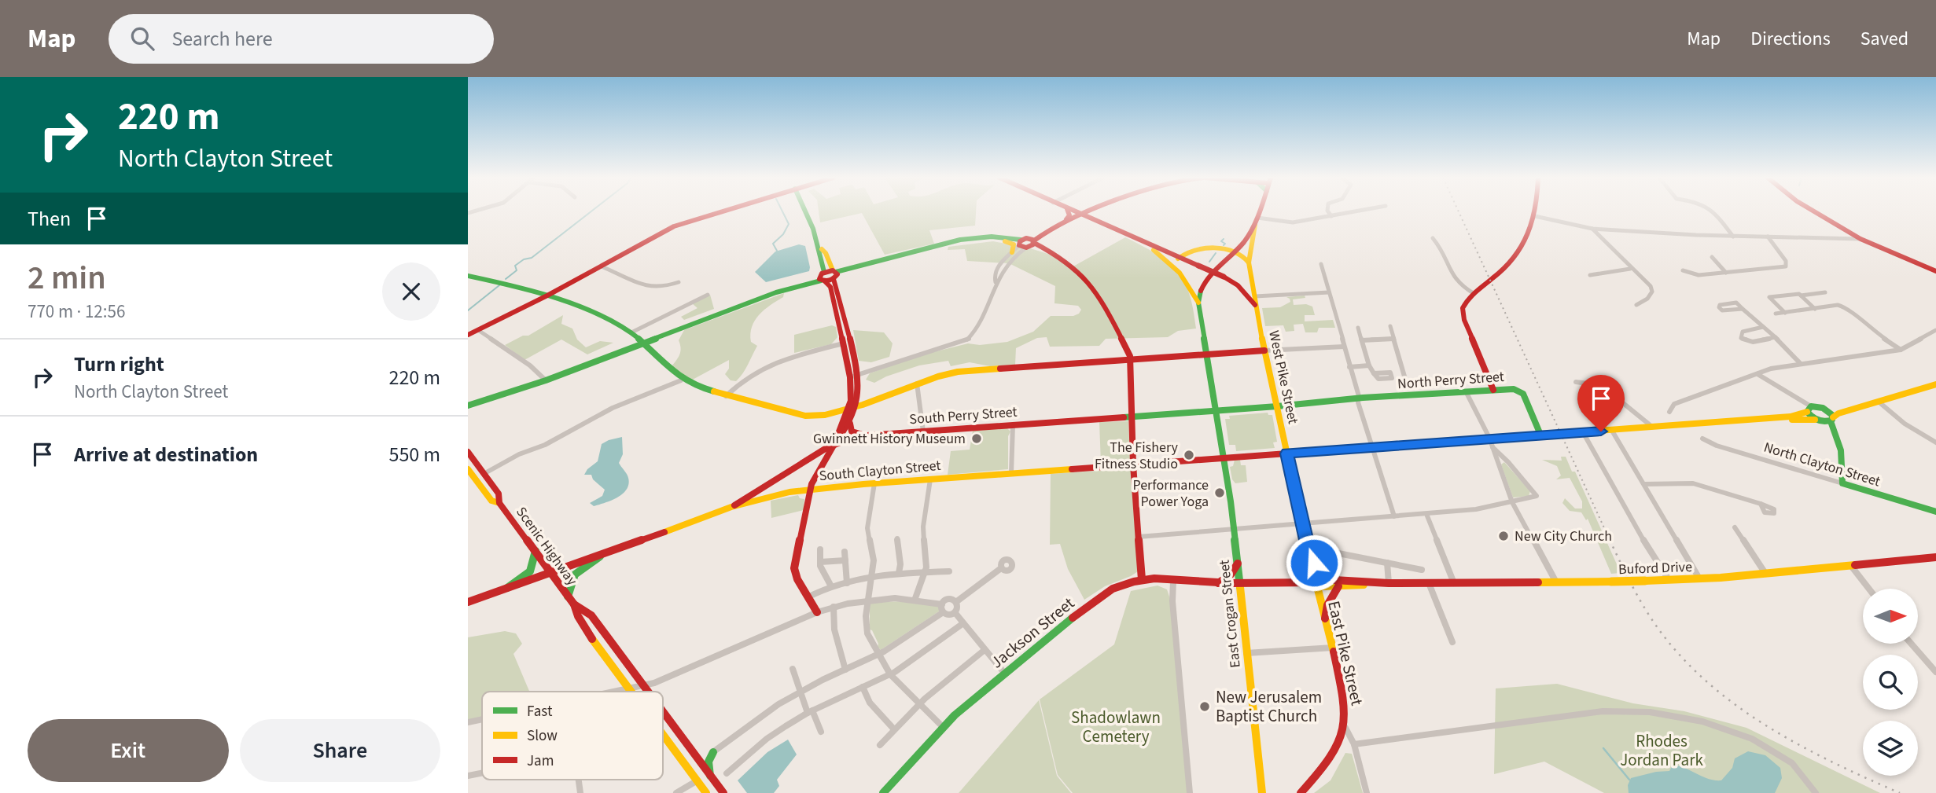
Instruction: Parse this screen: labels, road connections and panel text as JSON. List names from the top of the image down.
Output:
{
  "streets": {
    "main road": [
      "West Pike Street",
      "North Perry Street",
      "South Perry Street",
      "North Clayton Street",
      "South Clayton Street",
      "Scenic Highway",
      "Buford Drive",
      "East Crogan Street",
      "Jackson Street",
      "East Pike Street"
    ]
  },
  "crossings": [
    ["West Pike Street", "East Crogan Street"],
    ["West Pike Street", "East Pike Street"],
    ["South Perry Street", "South Clayton Street"],
    ["South Perry Street", "East Crogan Street"],
    ["South Clayton Street", "Scenic Highway"],
    ["South Clayton Street", "East Crogan Street"],
    ["Buford Drive", "East Crogan Street"],
    ["Buford Drive", "Jackson Street"],
    ["Buford Drive", "East Pike Street"],
    ["East Crogan Street", "Jackson Street"]
  ],
  "parks": ["Shadowlawn Cemetery", "Rhodes Jordan Park"],
  "places": [
    "Gwinnett History Museum",
    "The Fishery Fitness Studio",
    "Performance Power Yoga",
    "New City Church",
    "New Jerusalem Baptist Church"
  ],
  "legend": ["Fast", "Slow", "Jam"],
  "north": "right",
  "page": {
    "header": "Map",
    "search": "Search here",
    "nav": ["Map", "Directions", "Saved"],
    "turn": ["220 m", "North Clayton Street"],
    "then": "Then",
    "heading": ["2 min", "770 m · 12:56"],
    "list": [
      {
        "name": "Turn right",
        "note": "North Clayton Street",
        "value": "220 m"
      },
      {
        "name": "Arrive at destination",
        "value": "550 m"
      }
    ],
    "buttons": ["Exit", "Share"]
  }
}
